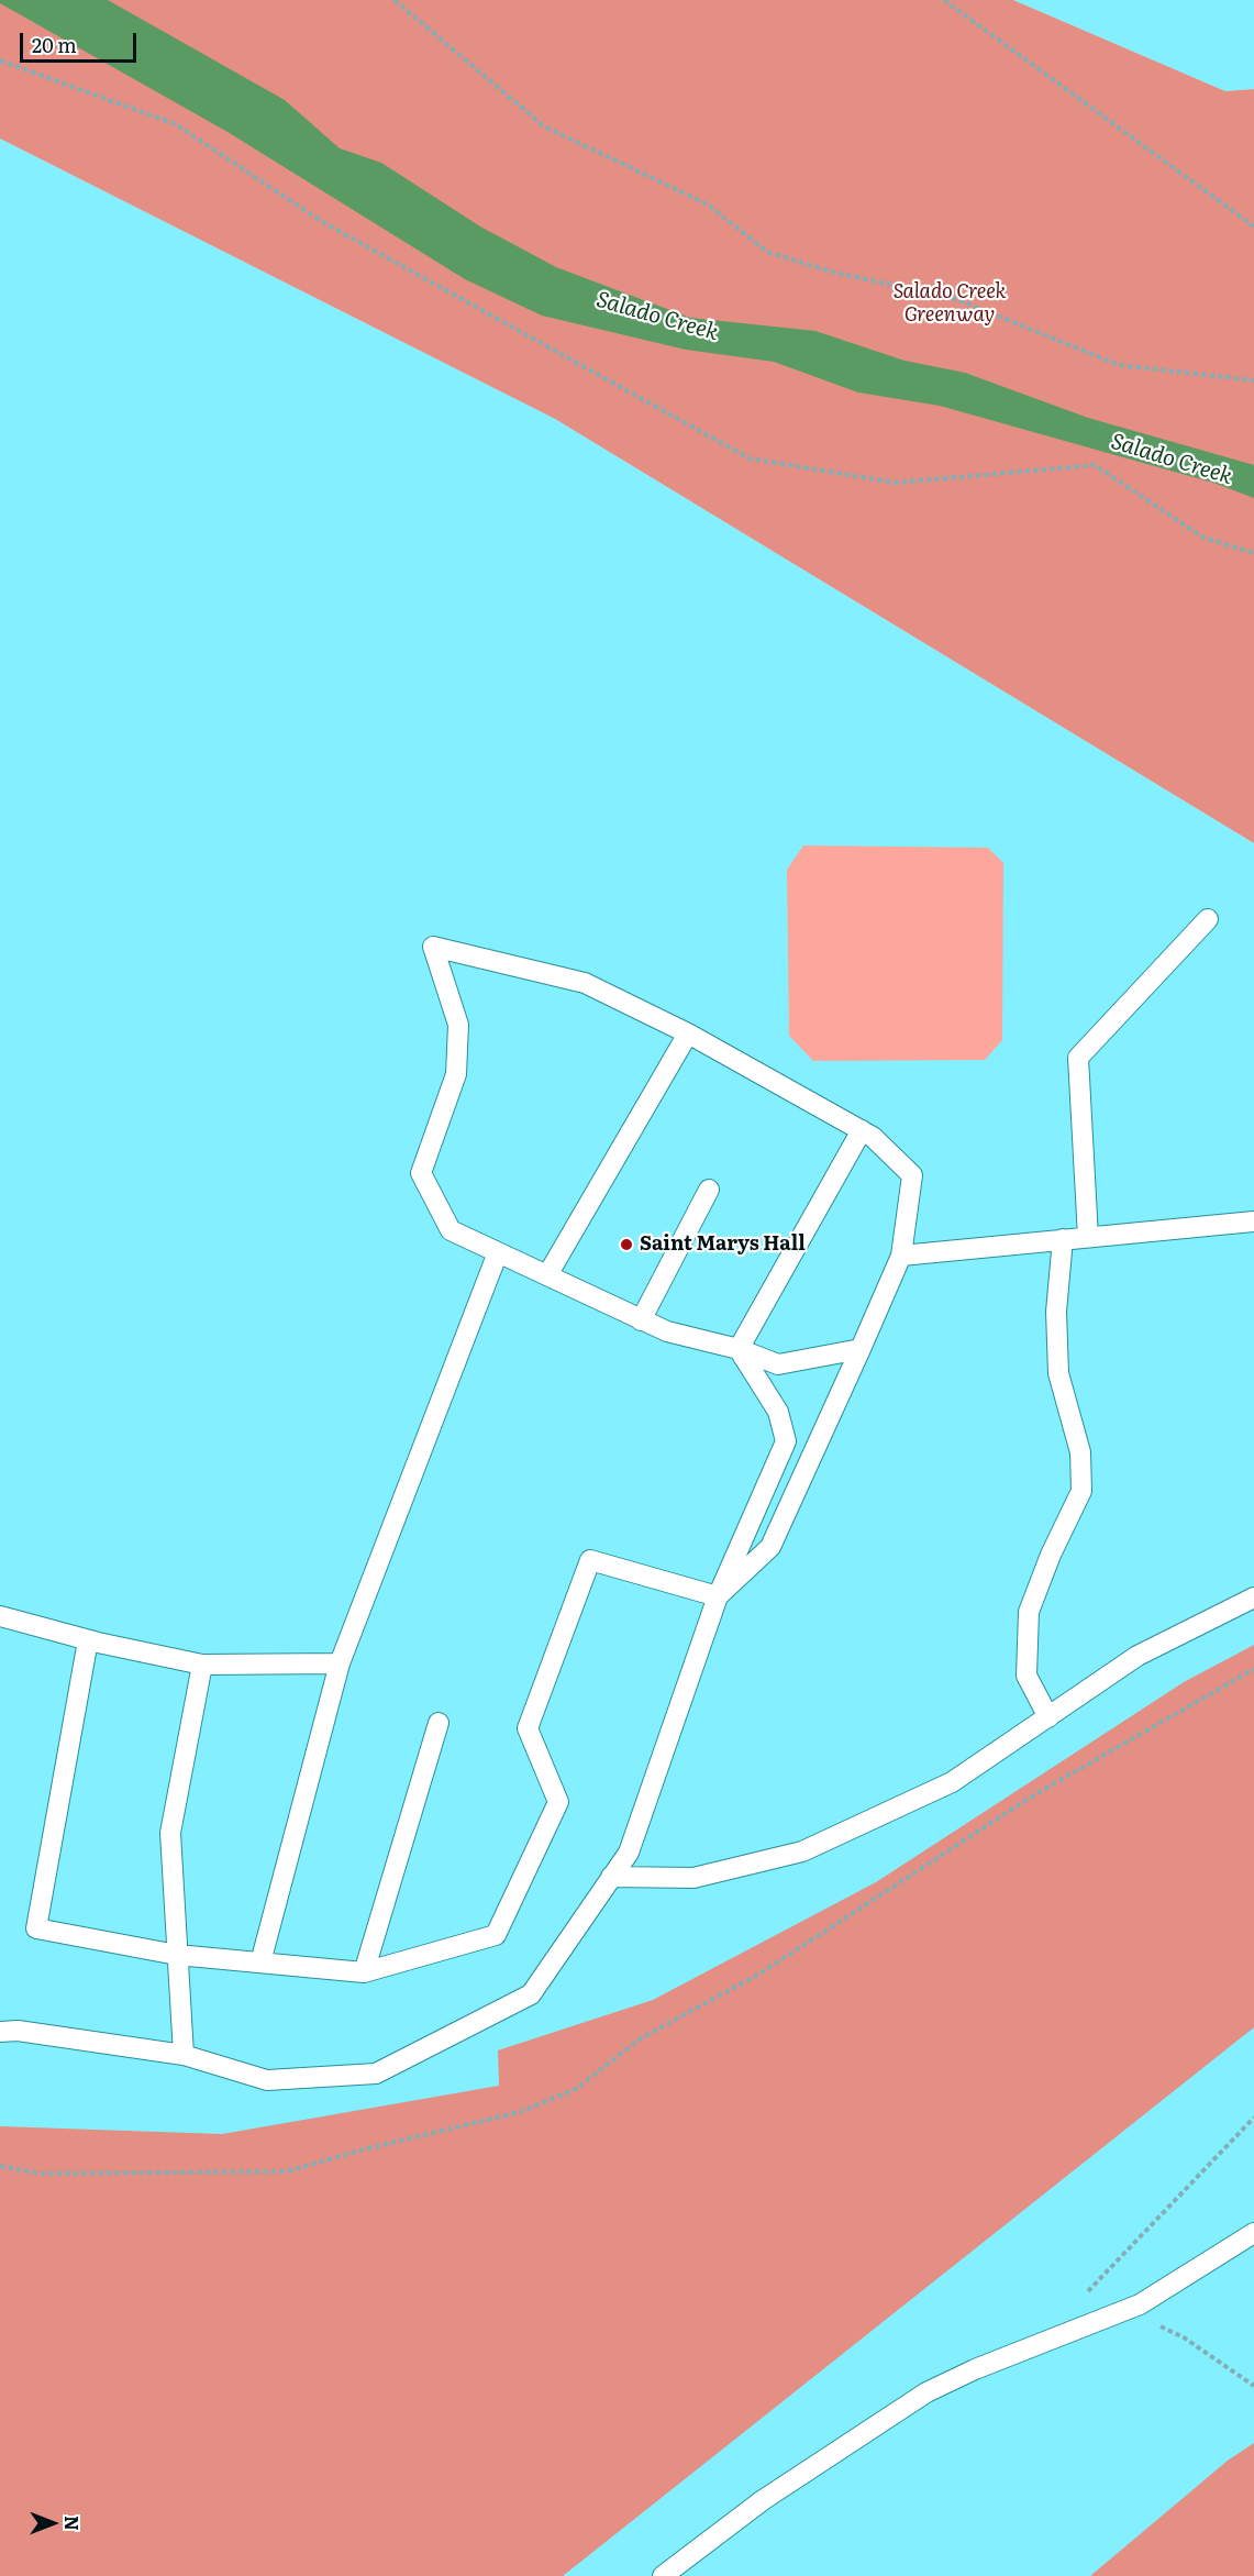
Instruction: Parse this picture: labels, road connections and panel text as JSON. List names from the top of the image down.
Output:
{
  "water": ["Salado Creek"],
  "parks": ["Salado Creek Greenway"],
  "places": ["Saint Marys Hall"],
  "scale_bar": "20 m",
  "north": "right"
}
